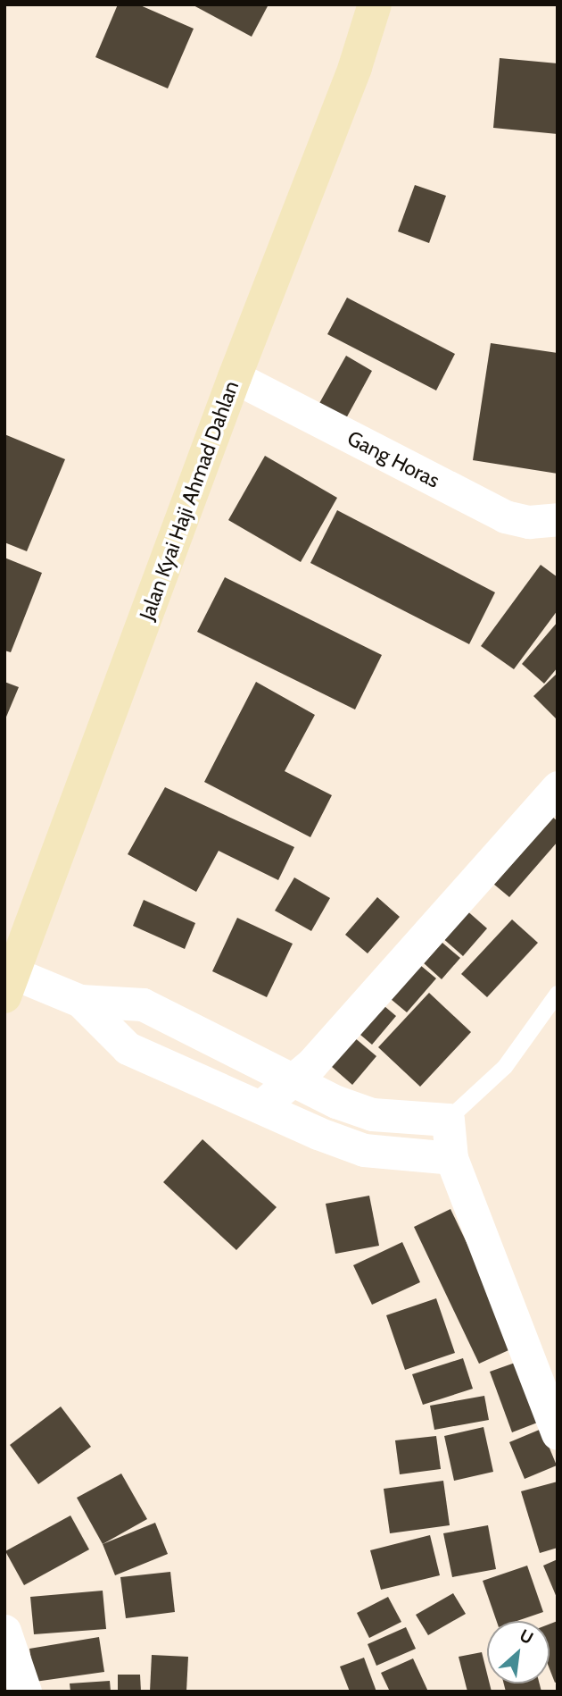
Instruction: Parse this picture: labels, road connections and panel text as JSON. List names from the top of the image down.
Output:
{
  "streets": {
    "main road": ["Jalan Kyai Haji Ahmad Dahlan"],
    "street": ["Gang Horas"]
  },
  "crossings": [
    ["Gang Horas", "Jalan Kyai Haji Ahmad Dahlan"]
  ],
  "north": "top right"
}
